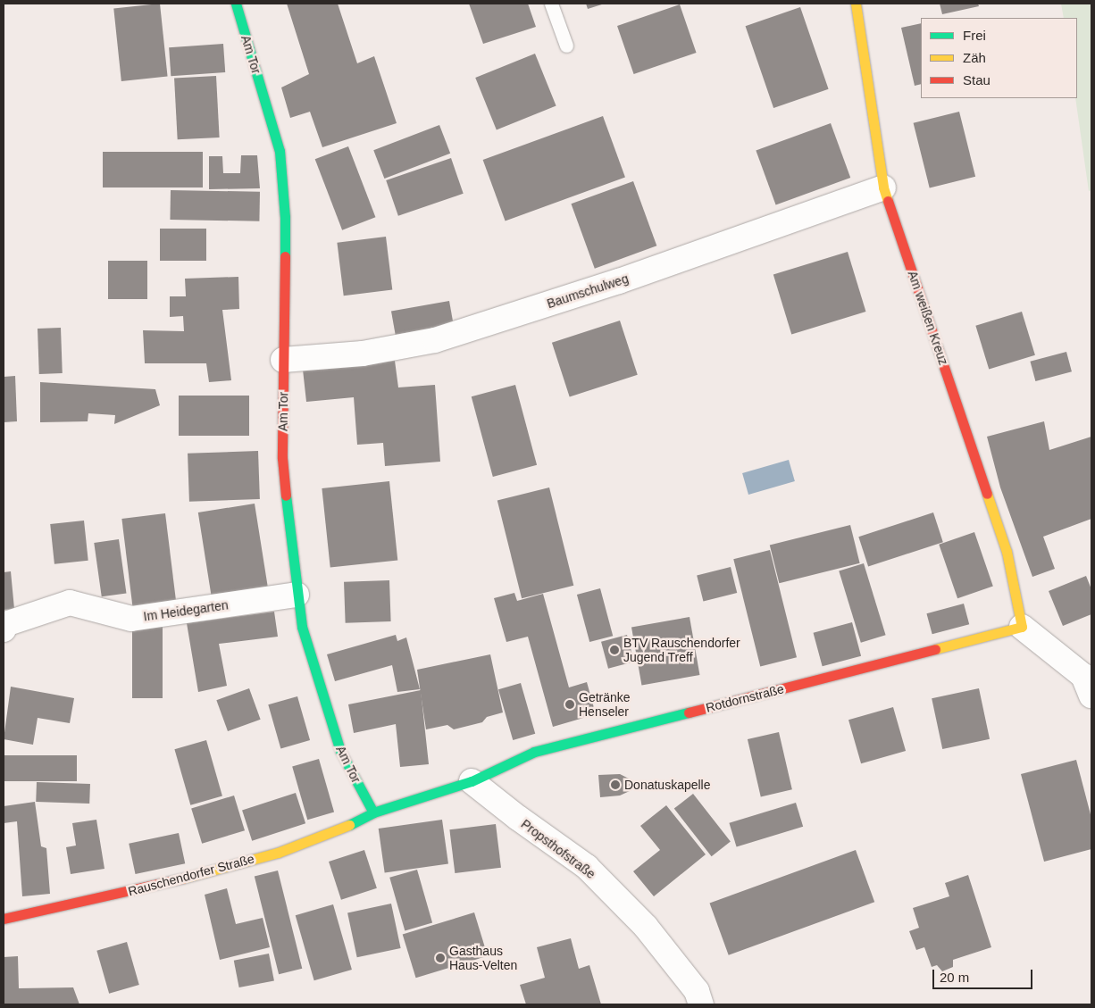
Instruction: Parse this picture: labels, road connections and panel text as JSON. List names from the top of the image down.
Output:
{
  "streets": {
    "street": [
      "Am Tor",
      "Baumschulweg",
      "Am weißen Kreuz",
      "Im Heidegarten",
      "Rotdornstraße",
      "Propsthofstraße",
      "Rauschendorfer Straße"
    ]
  },
  "crossings": [
    ["Am Tor", "Baumschulweg"],
    ["Am Tor", "Im Heidegarten"],
    ["Am Tor", "Rauschendorfer Straße"],
    ["Baumschulweg", "Am weißen Kreuz"],
    ["Am weißen Kreuz", "Rotdornstraße"],
    ["Rotdornstraße", "Propsthofstraße"]
  ],
  "places": [
    "BTV Rauschendorfer Jugend Treff",
    "Getränke Henseler",
    "Donatuskapelle",
    "Gasthaus Haus-Velten"
  ],
  "legend": ["Frei", "Zäh", "Stau"],
  "scale_bar": "20 m"
}
